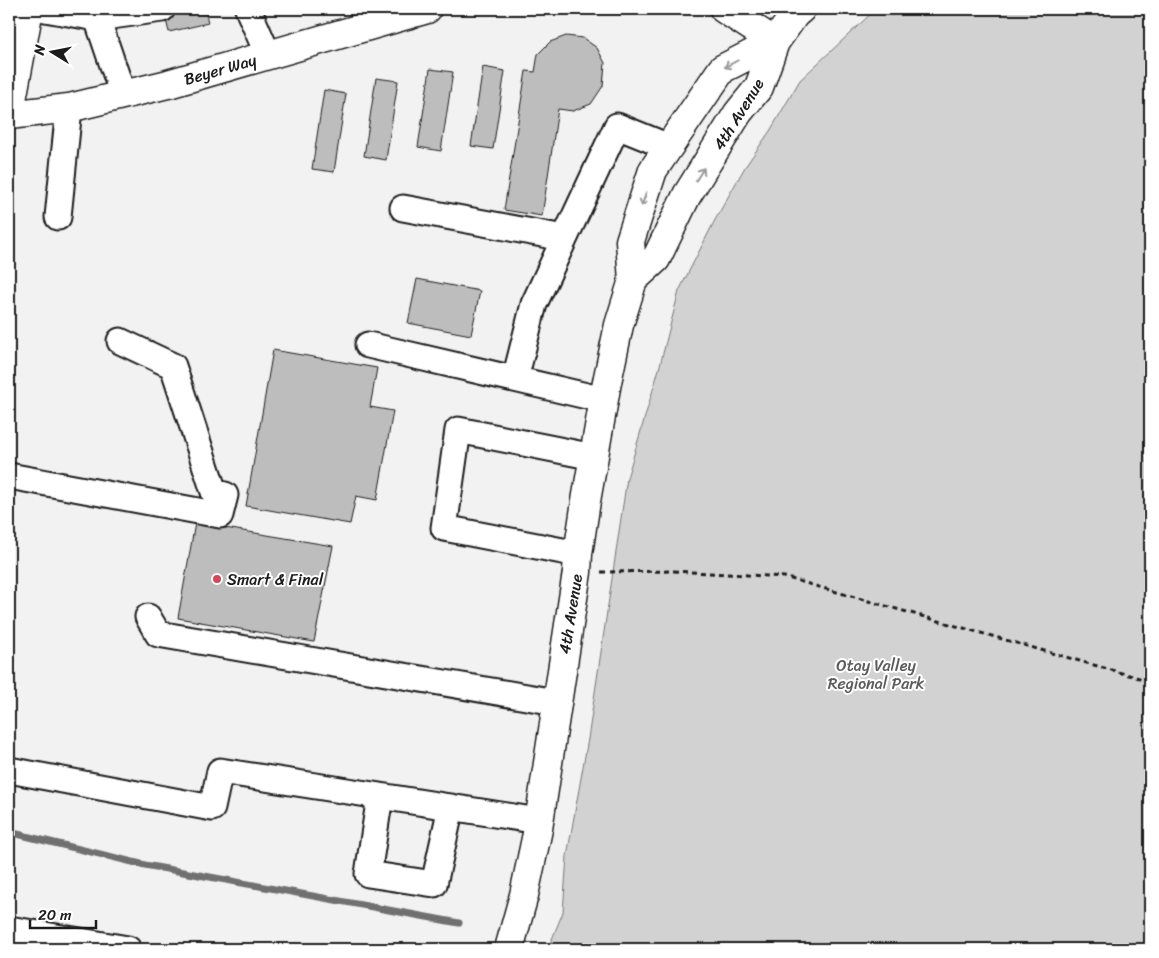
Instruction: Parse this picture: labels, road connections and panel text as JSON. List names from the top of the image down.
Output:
{
  "streets": {
    "main road": ["Beyer Way", "4th Avenue"]
  },
  "parks": ["Otay Valley Regional Park"],
  "places": ["Smart & Final"],
  "scale_bar": "20 m",
  "north": "left"
}
